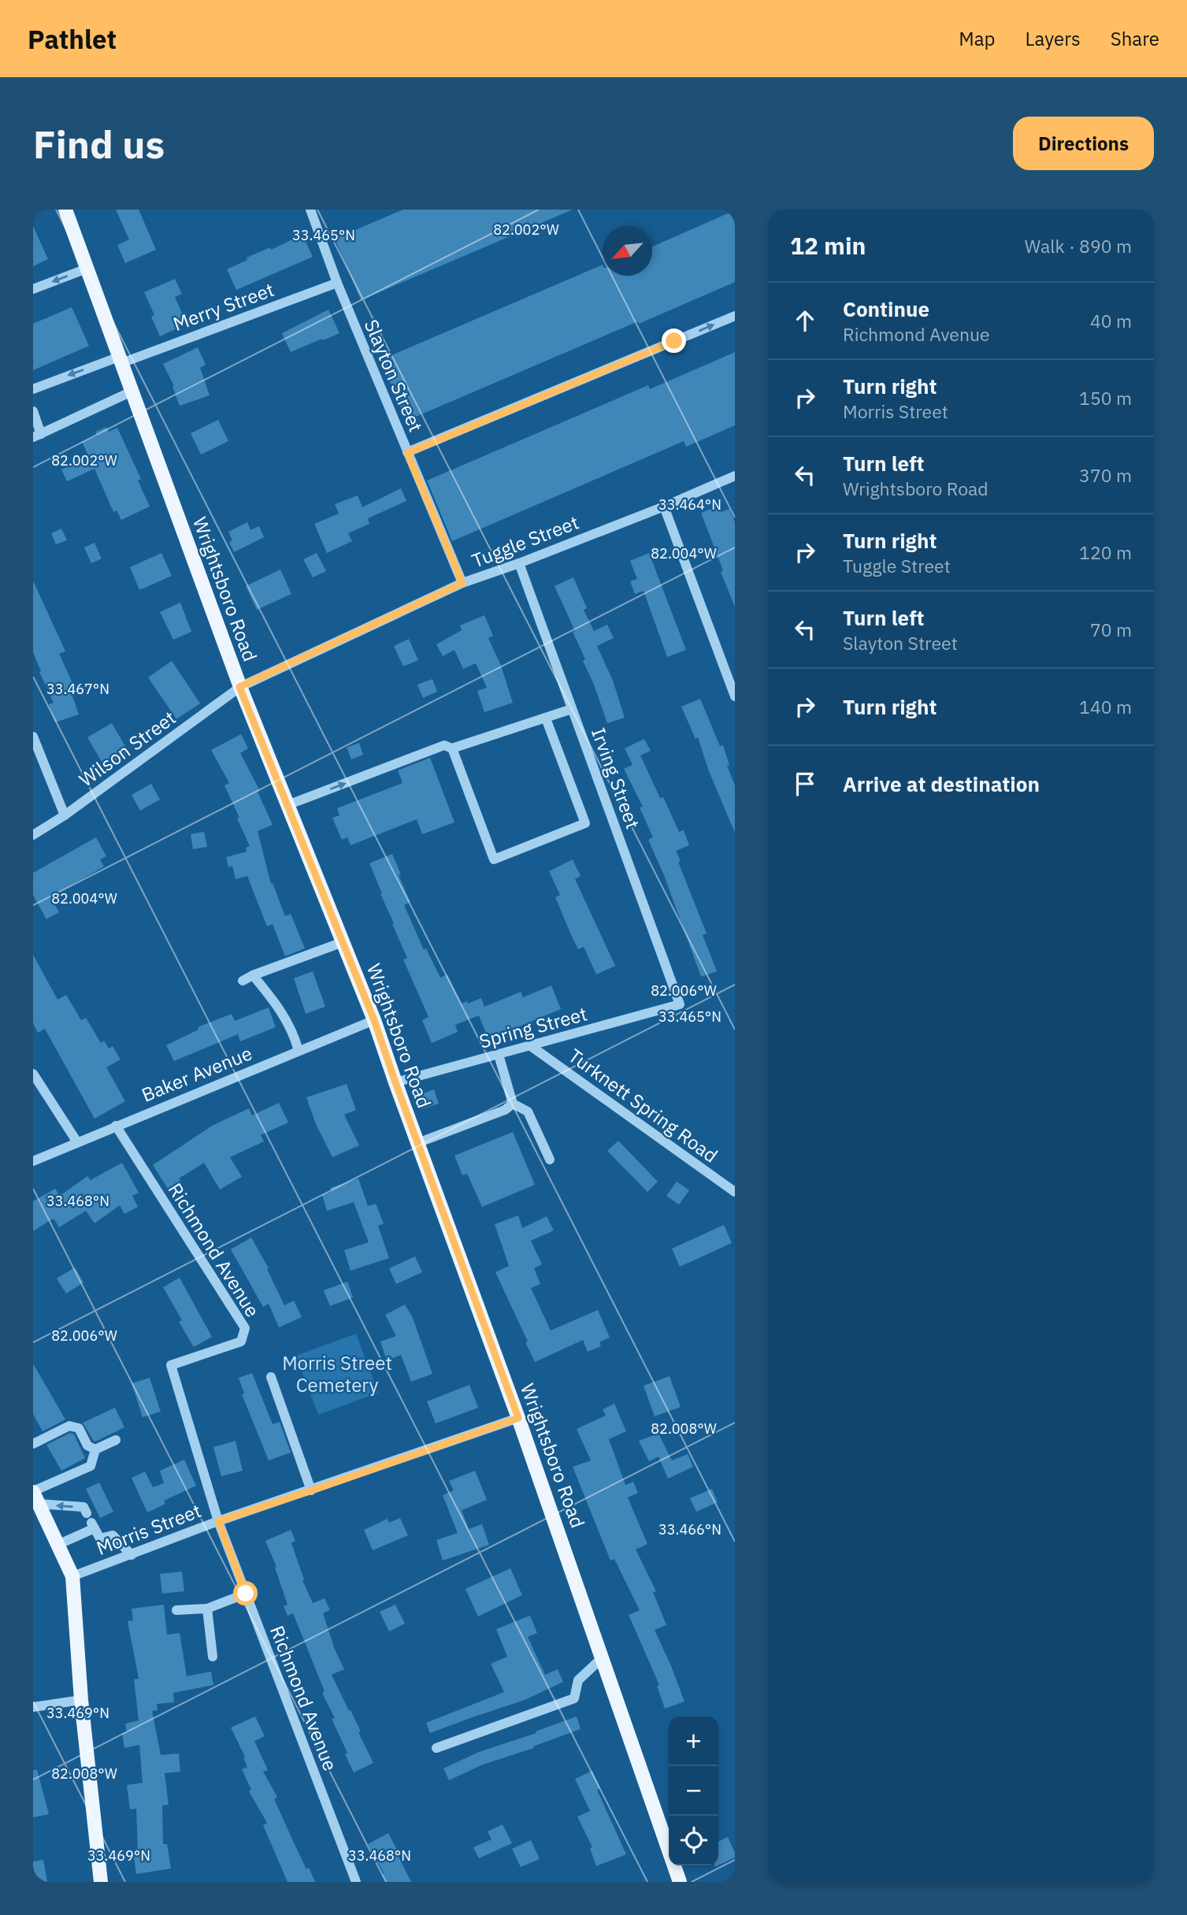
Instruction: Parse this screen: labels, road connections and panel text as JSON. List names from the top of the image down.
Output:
{
  "streets": {
    "main road": ["Wrightsboro Road"],
    "street": [
      "Merry Street",
      "Slayton Street",
      "Tuggle Street",
      "Wilson Street",
      "Irving Street",
      "Spring Street",
      "Baker Avenue",
      "Turknett Spring Road",
      "Richmond Avenue",
      "Morris Street"
    ]
  },
  "crossings": [
    ["Merry Street", "Slayton Street"],
    ["Merry Street", "Wrightsboro Road"],
    ["Slayton Street", "Tuggle Street"],
    ["Tuggle Street", "Wrightsboro Road"],
    ["Tuggle Street", "Wilson Street"],
    ["Tuggle Street", "Irving Street"],
    ["Wrightsboro Road", "Wilson Street"],
    ["Wrightsboro Road", "Spring Street"],
    ["Wrightsboro Road", "Baker Avenue"],
    ["Wrightsboro Road", "Morris Street"],
    ["Irving Street", "Spring Street"],
    ["Spring Street", "Turknett Spring Road"],
    ["Baker Avenue", "Richmond Avenue"],
    ["Richmond Avenue", "Morris Street"]
  ],
  "parks": ["Morris Street Cemetery"],
  "north": "bottom left",
  "page": {
    "header": "Pathlet",
    "nav": ["Map", "Layers", "Share"],
    "buttons": "Directions",
    "title": "Find us",
    "heading": ["12 min", "Walk · 890 m"],
    "list": [
      ["Continue", "Richmond Avenue", "40 m"],
      ["Turn right", "Morris Street", "150 m"],
      ["Turn left", "Wrightsboro Road", "370 m"],
      ["Turn right", "Tuggle Street", "120 m"],
      ["Turn left", "Slayton Street", "70 m"],
      ["Turn right", "140 m"],
      "Arrive at destination"
    ],
    "map_buttons": ["+", "−"]
  },
  "coordinates": [
    "82.002°W",
    "33.465°N",
    "33.464°N",
    "82.004°W",
    "33.467°N",
    "82.006°W",
    "33.468°N",
    "82.008°W",
    "33.466°N",
    "33.469°N"
  ]
}
